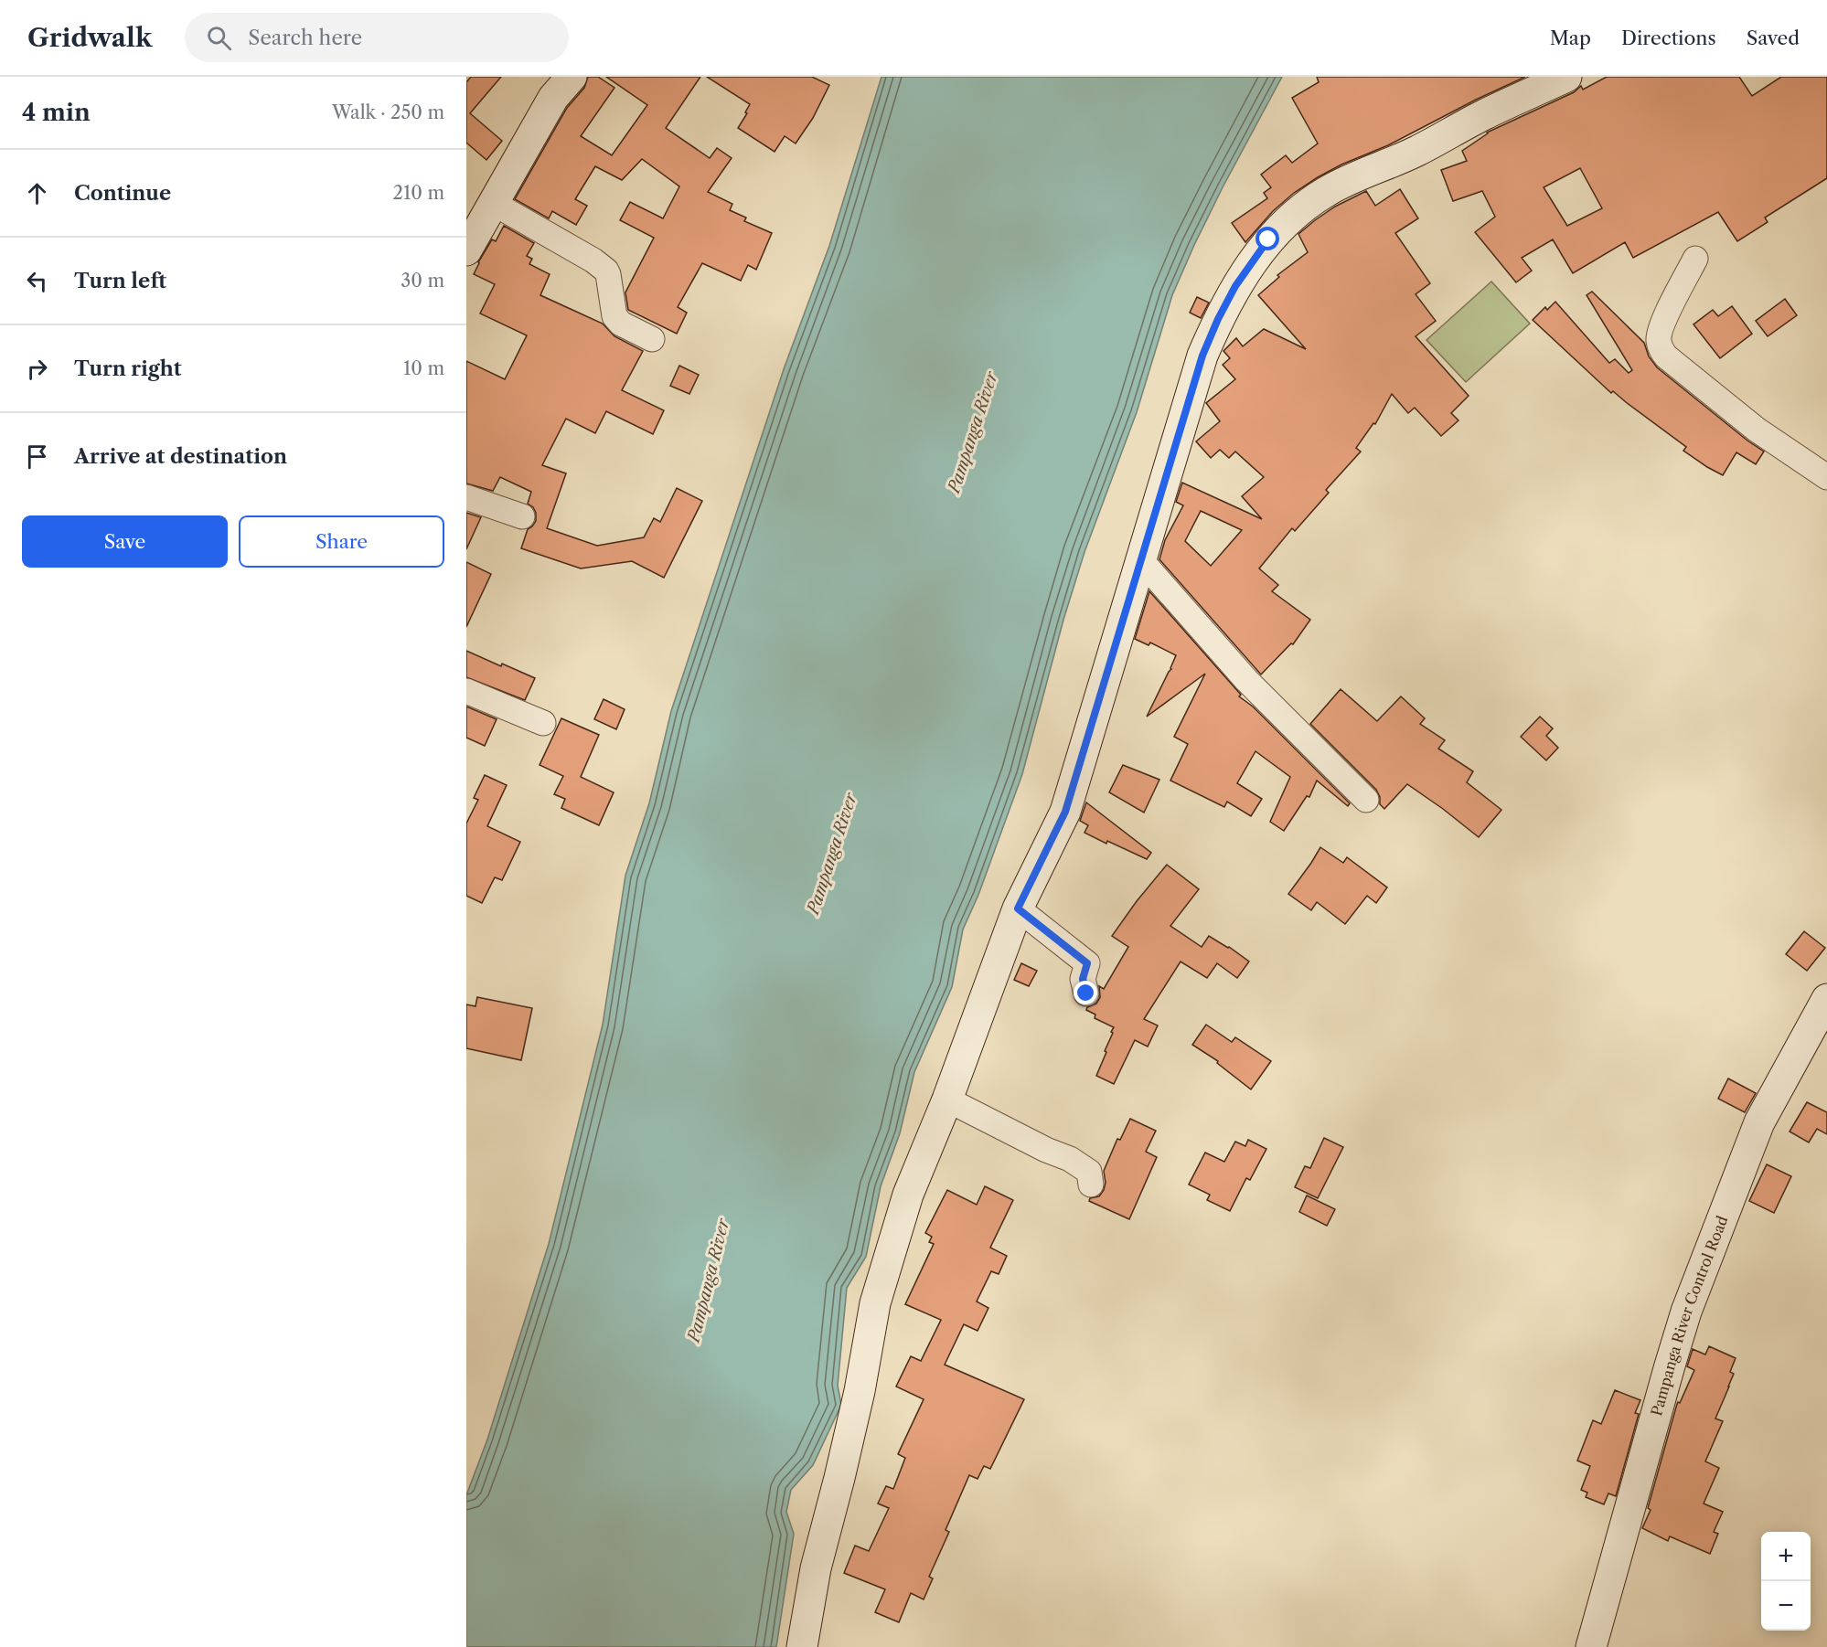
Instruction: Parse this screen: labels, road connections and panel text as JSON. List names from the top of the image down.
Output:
{
  "streets": {
    "street": ["Pampanga River Control Road"]
  },
  "water": ["Pampanga River"],
  "page": {
    "header": "Gridwalk",
    "search": "Search here",
    "nav": ["Map", "Directions", "Saved"],
    "heading": ["4 min", "Walk · 250 m"],
    "list": [
      ["Continue", "210 m"],
      ["Turn left", "30 m"],
      ["Turn right", "10 m"],
      "Arrive at destination"
    ],
    "buttons": ["Save", "Share"],
    "map_buttons": ["+", "−"]
  }
}
